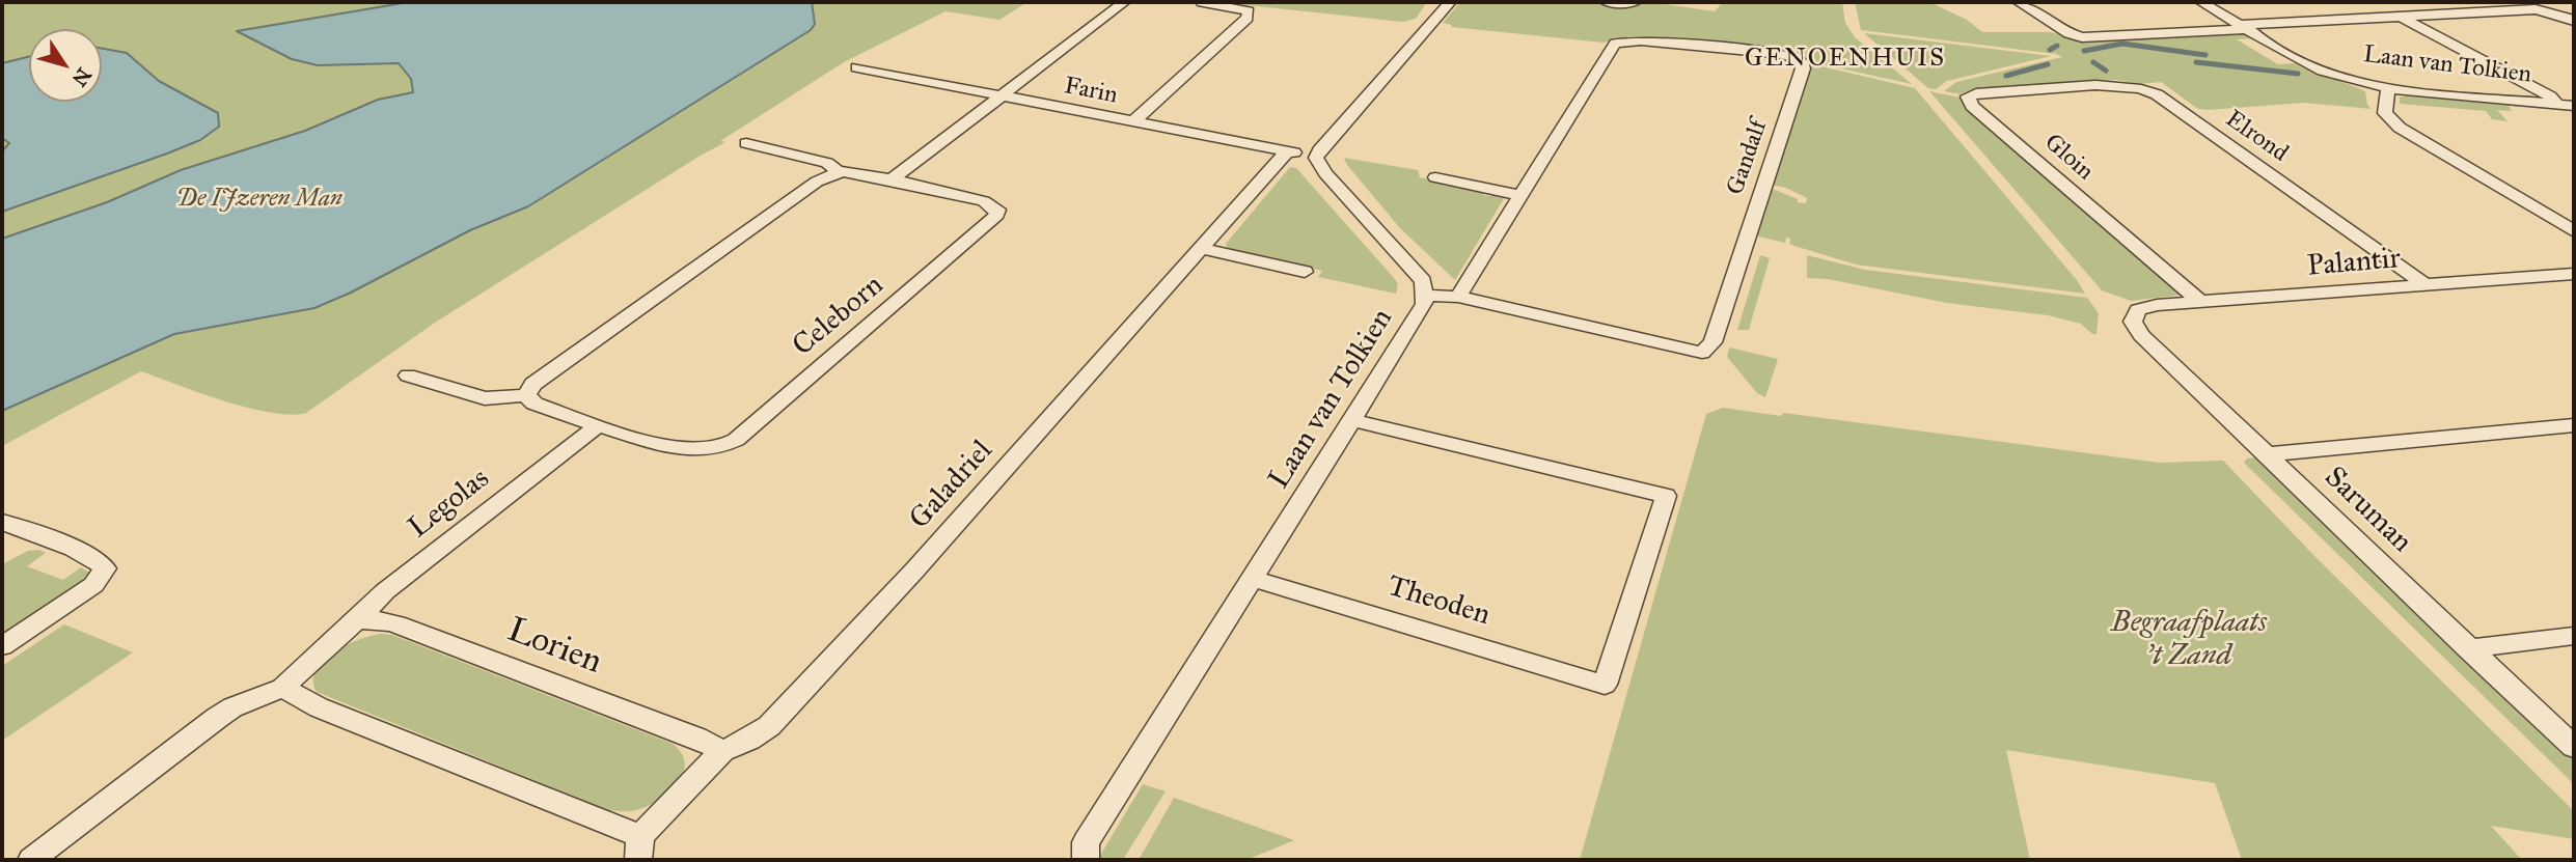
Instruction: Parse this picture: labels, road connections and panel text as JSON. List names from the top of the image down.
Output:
{
  "streets": {
    "street": [
      "Laan van Tolkien",
      "Farin",
      "Elrond",
      "Gandalf",
      "Gloin",
      "Palantir",
      "Celeborn",
      "Galadriel",
      "Legolas",
      "Saruman",
      "Theoden",
      "Lorien"
    ]
  },
  "crossings": [
    ["Laan van Tolkien", "Farin"],
    ["Laan van Tolkien", "Theoden"],
    ["Farin", "Galadriel"],
    ["Elrond", "Gloin"],
    ["Elrond", "Palantir"],
    ["Gloin", "Palantir"],
    ["Palantir", "Saruman"],
    ["Celeborn", "Legolas"],
    ["Galadriel", "Lorien"],
    ["Legolas", "Lorien"]
  ],
  "districts": ["GENOENHUIS"],
  "parks": ["De IJzeren Man", "Begraafplaats 't Zand"],
  "north": "bottom right"
}
